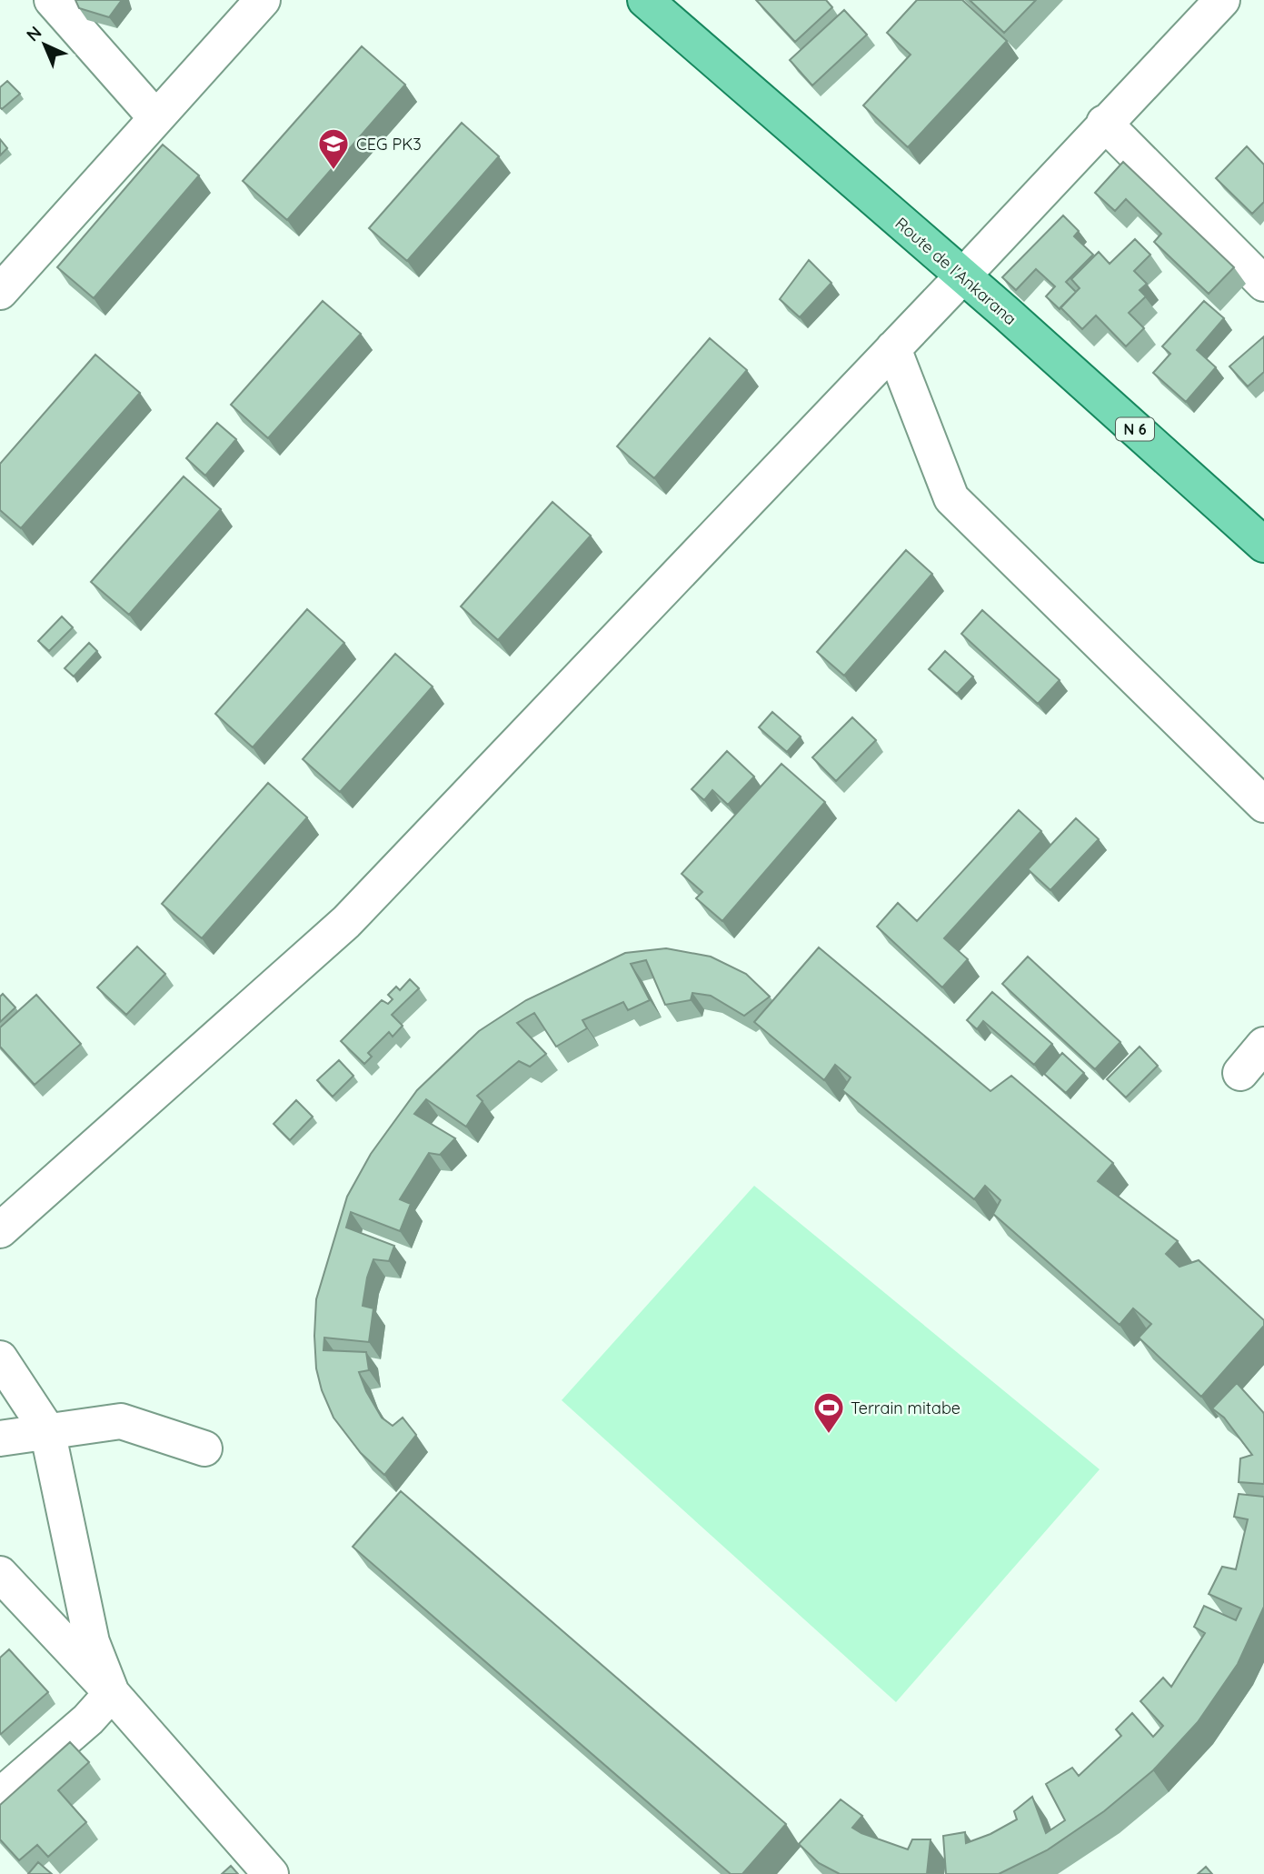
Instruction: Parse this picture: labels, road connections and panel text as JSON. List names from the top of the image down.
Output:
{
  "streets": {
    "main road": ["Route de l'Ankarana", "N 6"]
  },
  "places": {
    "school or university": ["CEG PK3"],
    "sports": ["Terrain mitabe"]
  },
  "north": "top left"
}
